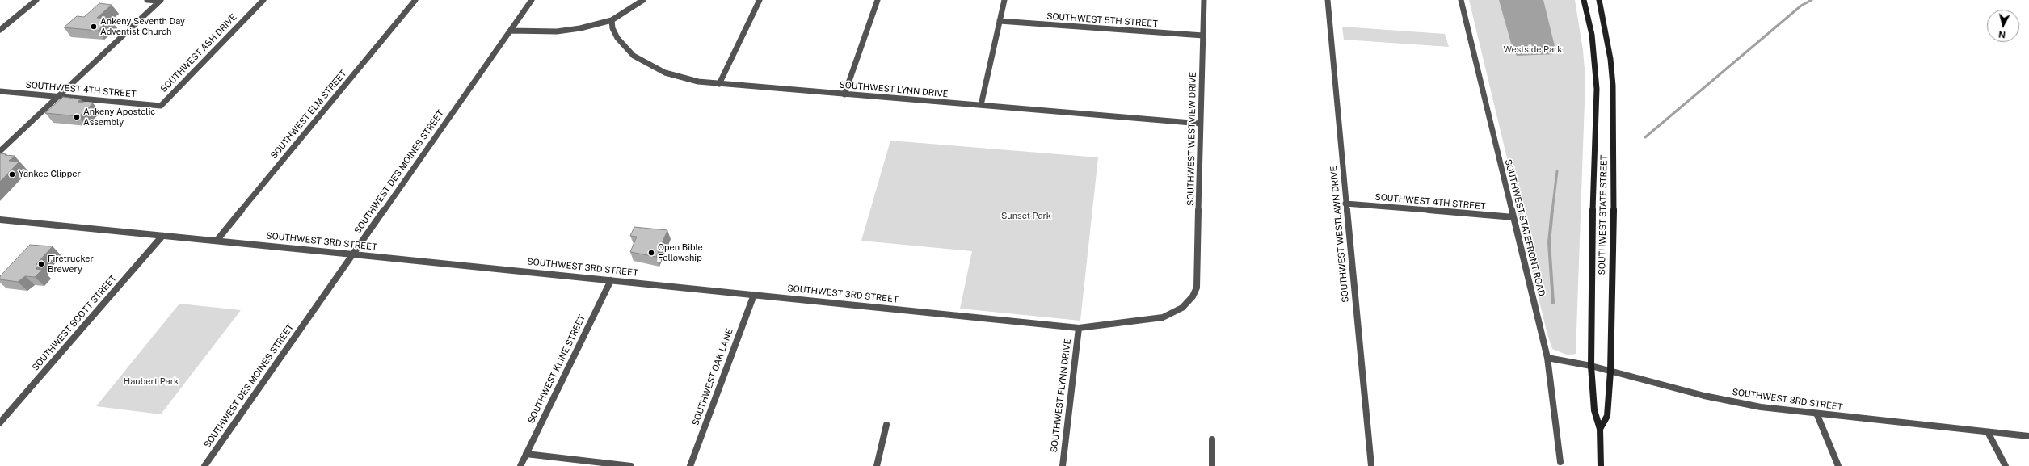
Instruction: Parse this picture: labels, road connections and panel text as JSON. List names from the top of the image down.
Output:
{
  "streets": {
    "main road": ["SOUTHWEST STATE STREET"],
    "street": [
      "SOUTHWEST 5TH STREET",
      "SOUTHWEST ASH DRIVE",
      "SOUTHWEST 4TH STREET",
      "SOUTHWEST LYNN DRIVE",
      "SOUTHWEST ELM STREET",
      "SOUTHWEST WESTVIEW DRIVE",
      "SOUTHWEST DES MOINES STREET",
      "SOUTHWEST STATEFRONT ROAD",
      "SOUTHWEST WESTLAWN DRIVE",
      "SOUTHWEST 3RD STREET",
      "SOUTHWEST SCOTT STREET",
      "SOUTHWEST KLINE STREET",
      "SOUTHWEST OAK LANE",
      "SOUTHWEST FLYNN DRIVE"
    ]
  },
  "crossings": [
    ["SOUTHWEST 5TH STREET", "SOUTHWEST WESTVIEW DRIVE"],
    ["SOUTHWEST ASH DRIVE", "SOUTHWEST 4TH STREET"],
    ["SOUTHWEST 4TH STREET", "SOUTHWEST STATEFRONT ROAD"],
    ["SOUTHWEST 4TH STREET", "SOUTHWEST WESTLAWN DRIVE"],
    ["SOUTHWEST LYNN DRIVE", "SOUTHWEST WESTVIEW DRIVE"],
    ["SOUTHWEST ELM STREET", "SOUTHWEST 3RD STREET"],
    ["SOUTHWEST WESTVIEW DRIVE", "SOUTHWEST 3RD STREET"],
    ["SOUTHWEST DES MOINES STREET", "SOUTHWEST 3RD STREET"],
    ["SOUTHWEST STATE STREET", "SOUTHWEST 3RD STREET"],
    ["SOUTHWEST STATEFRONT ROAD", "SOUTHWEST 3RD STREET"],
    ["SOUTHWEST 3RD STREET", "SOUTHWEST SCOTT STREET"],
    ["SOUTHWEST 3RD STREET", "SOUTHWEST KLINE STREET"],
    ["SOUTHWEST 3RD STREET", "SOUTHWEST OAK LANE"],
    ["SOUTHWEST 3RD STREET", "SOUTHWEST FLYNN DRIVE"]
  ],
  "parks": ["Westside Park", "Sunset Park", "Haubert Park"],
  "places": [
    "Ankeny Seventh Day Adventist Church",
    "Ankeny Apostolic Assembly",
    "Yankee Clipper",
    "Open Bible Fellowship",
    "Firetrucker Brewery"
  ],
  "north": "bottom"
}
